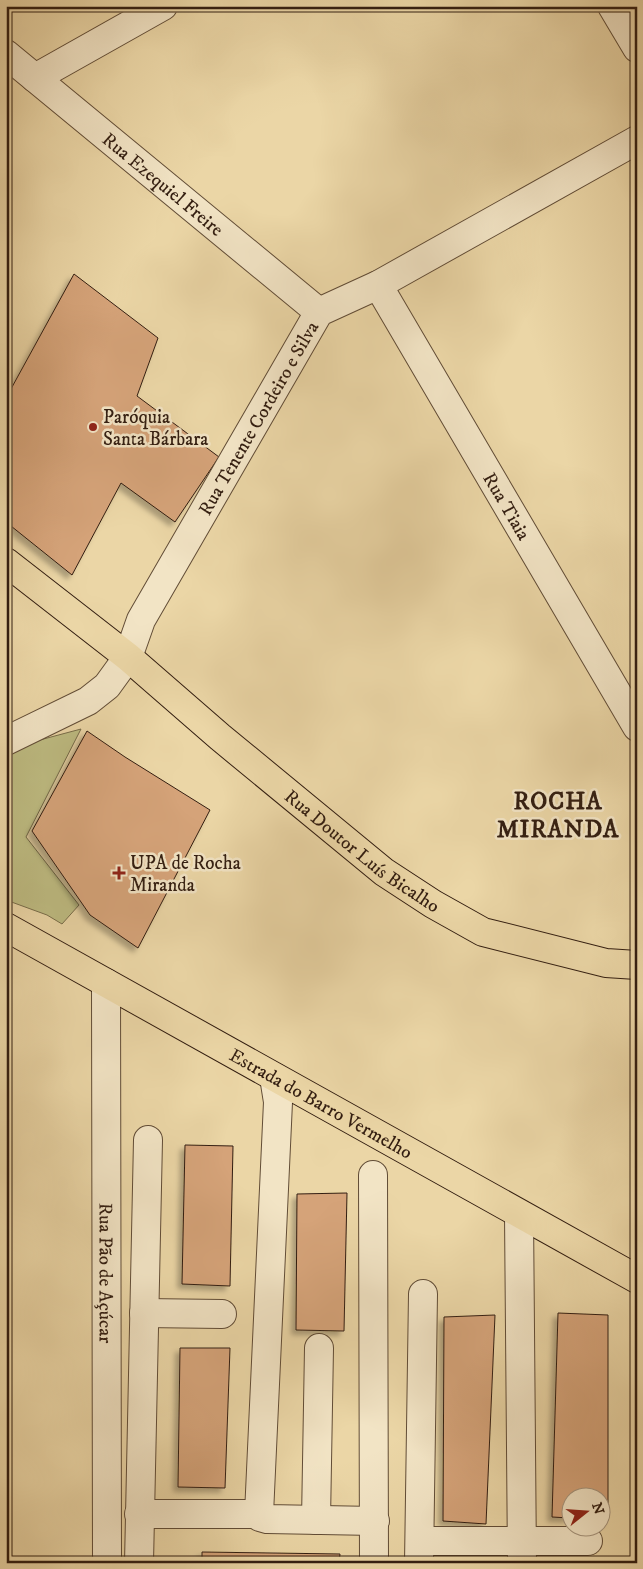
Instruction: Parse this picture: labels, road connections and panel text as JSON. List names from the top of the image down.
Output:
{
  "streets": {
    "main road": ["Rua Doutor Luís Bicalho", "Estrada do Barro Vermelho"],
    "street": [
      "Rua Ezequiel Freire",
      "Rua Tenente Cordeiro e Silva",
      "Rua Tiaia",
      "Rua Pão de Açúcar"
    ]
  },
  "crossings": [
    ["Rua Ezequiel Freire", "Rua Tenente Cordeiro e Silva"],
    ["Rua Tenente Cordeiro e Silva", "Rua Tiaia"],
    ["Rua Tenente Cordeiro e Silva", "Rua Doutor Luís Bicalho"],
    ["Estrada do Barro Vermelho", "Rua Pão de Açúcar"]
  ],
  "districts": ["ROCHA MIRANDA"],
  "places": {
    "other": ["Paróquia Santa Bárbara"],
    "health": ["UPA de Rocha Miranda"]
  },
  "north": "right"
}
